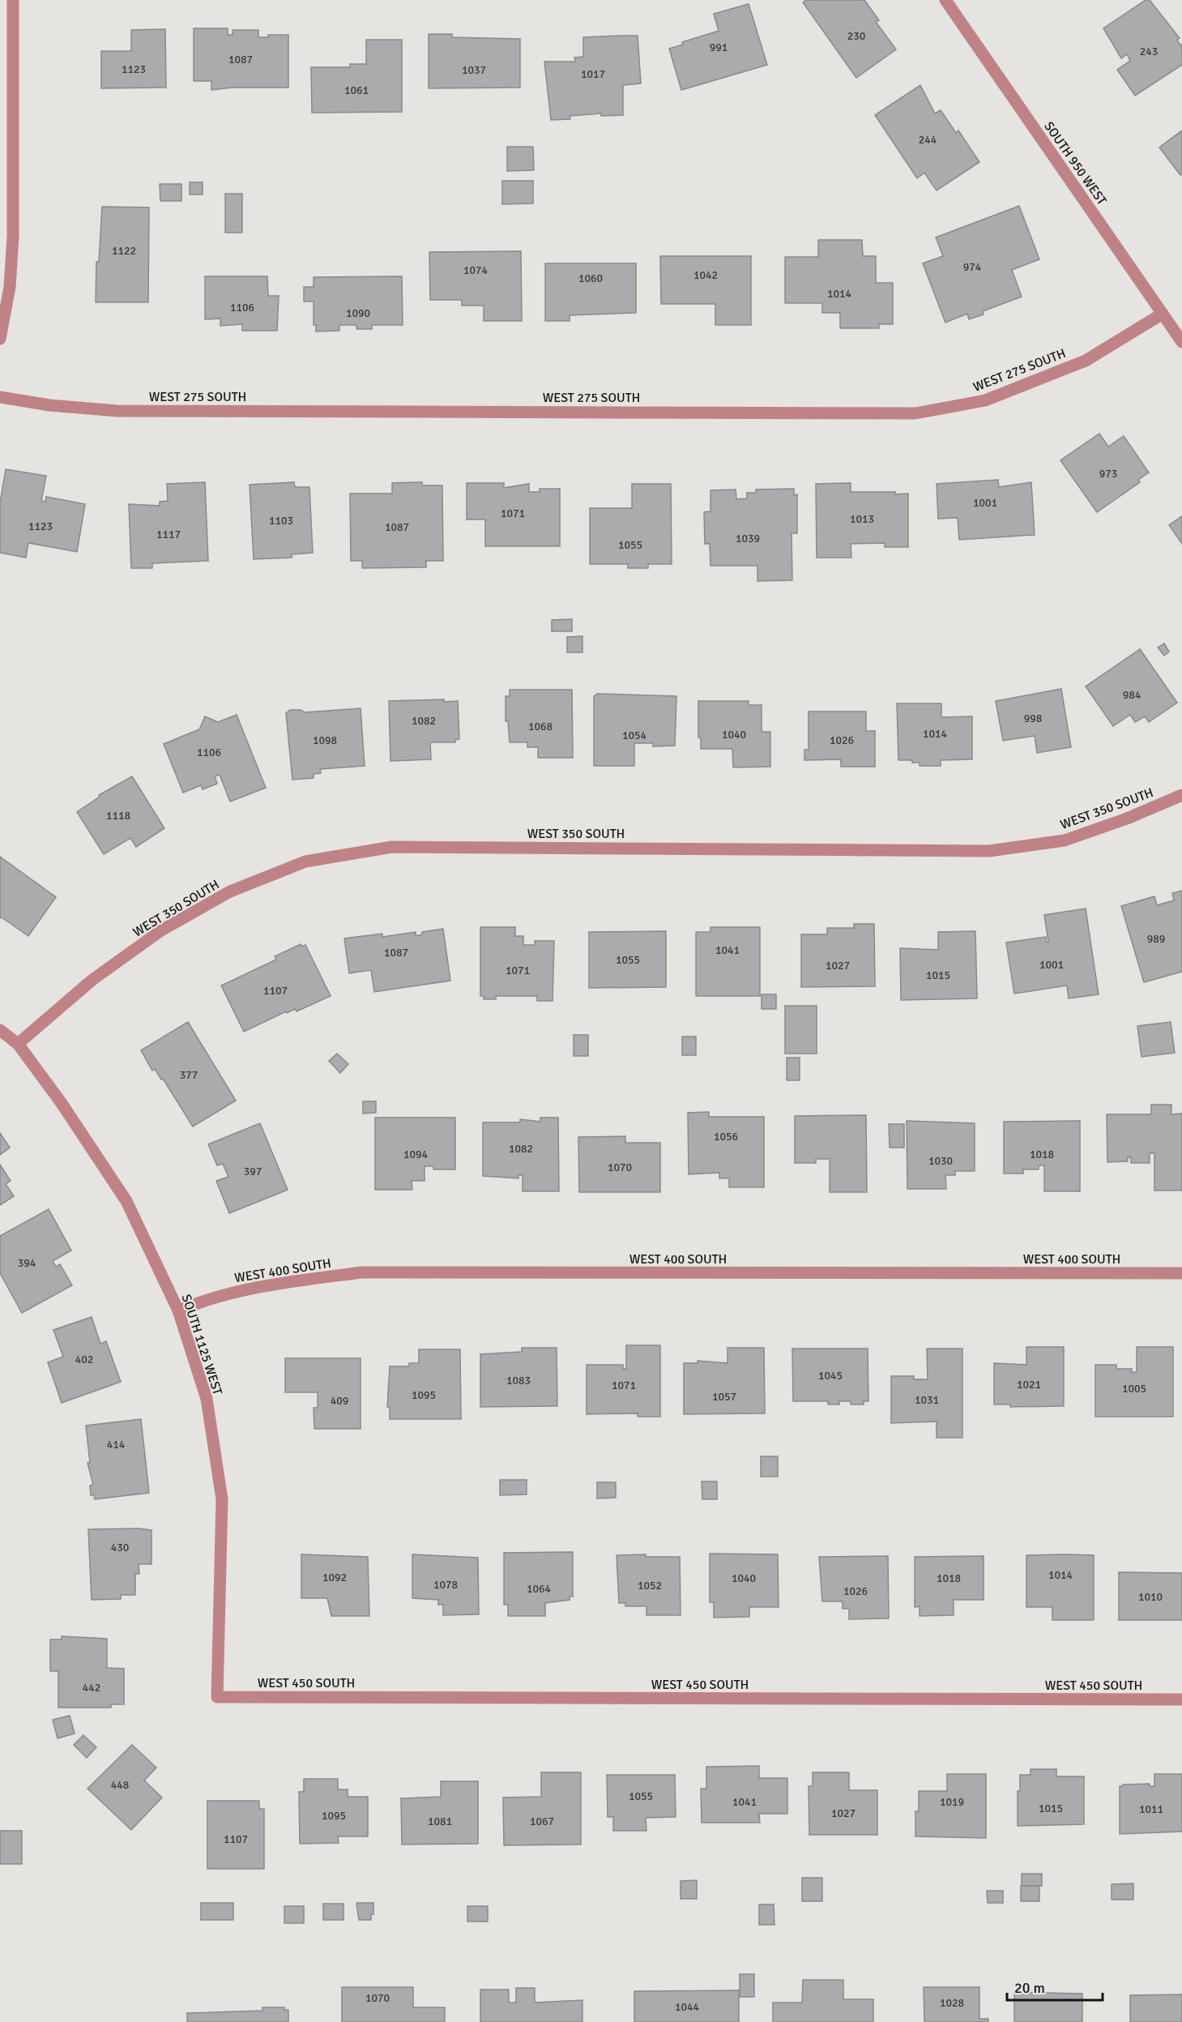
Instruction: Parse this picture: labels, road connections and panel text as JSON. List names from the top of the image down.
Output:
{
  "streets": {
    "street": [
      "SOUTH 950 WEST",
      "WEST 275 SOUTH",
      "WEST 350 SOUTH",
      "WEST 400 SOUTH",
      "SOUTH 1125 WEST",
      "WEST 450 SOUTH"
    ]
  },
  "crossings": [
    ["SOUTH 950 WEST", "WEST 275 SOUTH"],
    ["WEST 350 SOUTH", "SOUTH 1125 WEST"],
    ["WEST 400 SOUTH", "SOUTH 1125 WEST"],
    ["SOUTH 1125 WEST", "WEST 450 SOUTH"]
  ],
  "house_numbers": [
    "230",
    "991",
    "243",
    "1087",
    "1123",
    "1037",
    "1017",
    "1061",
    "244",
    "1122",
    "974",
    "1074",
    "1042",
    "1060",
    "1014",
    "1106",
    "1090",
    "973",
    "1001",
    "1071",
    "1013",
    "1103",
    "1123",
    "1087",
    "1117",
    "1039",
    "1055",
    "984",
    "998",
    "1082",
    "1068",
    "1014",
    "1040",
    "1054",
    "1098",
    "1026",
    "1106",
    "1118",
    "989",
    "1041",
    "1087",
    "1055",
    "1001",
    "1027",
    "1071",
    "1015",
    "1107",
    "377",
    "1056",
    "1082",
    "1094",
    "1018",
    "1030",
    "1070",
    "397",
    "394",
    "402",
    "1045",
    "1083",
    "1021",
    "1071",
    "1005",
    "1095",
    "1057",
    "1031",
    "409",
    "414",
    "430",
    "1014",
    "1092",
    "1040",
    "1018",
    "1078",
    "1052",
    "1064",
    "1026",
    "1010",
    "442",
    "448",
    "1055",
    "1041",
    "1019",
    "1015",
    "1011",
    "1027",
    "1095",
    "1081",
    "1067",
    "1107",
    "1070",
    "1028",
    "1044"
  ],
  "scale_bar": "20 m"
}
